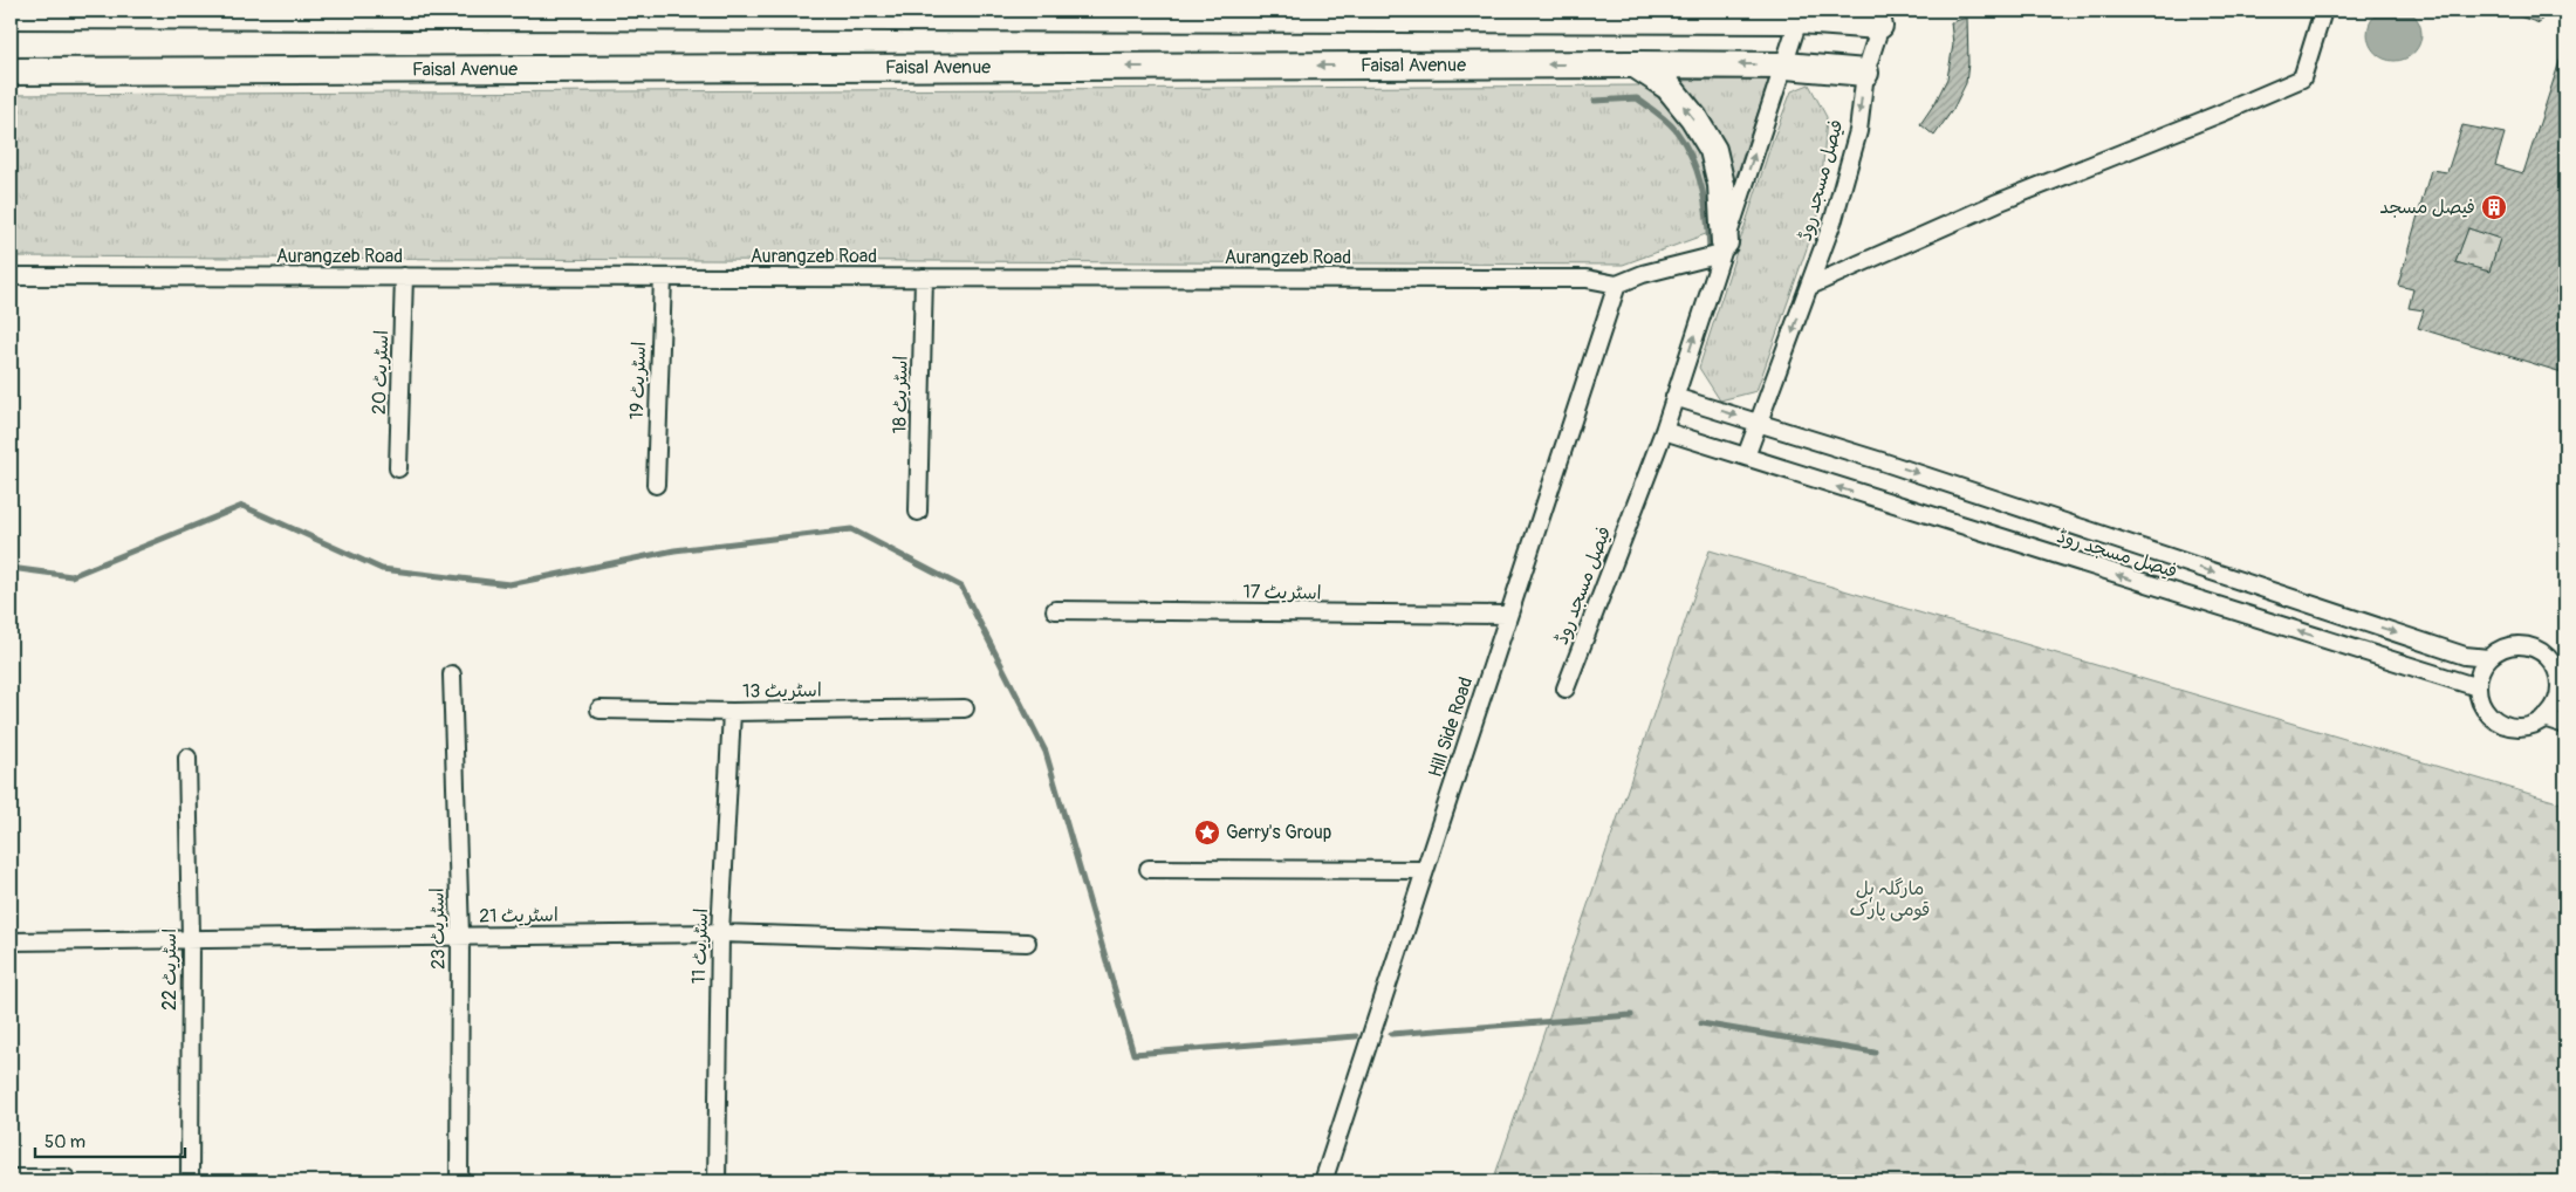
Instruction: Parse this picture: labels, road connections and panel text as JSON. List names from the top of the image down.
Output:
{
  "streets": {
    "main road": ["Faisal Avenue"],
    "street": [
      "فیصل مسجد روڈ",
      "Aurangzeb Road",
      "اسٹریٹ 20",
      "اسٹریٹ 19",
      "اسٹریٹ 18",
      "اسٹریٹ 17",
      "اسٹریٹ 13",
      "Hill Side Road",
      "اسٹریٹ 21",
      "اسٹریٹ 23",
      "اسٹریٹ 11",
      "اسٹریٹ 22"
    ]
  },
  "crossings": [
    ["Faisal Avenue", "فیصل مسجد روڈ"],
    ["Aurangzeb Road", "اسٹریٹ 20"],
    ["Aurangzeb Road", "اسٹریٹ 19"],
    ["Aurangzeb Road", "اسٹریٹ 18"],
    ["Aurangzeb Road", "Hill Side Road"],
    ["اسٹریٹ 17", "Hill Side Road"],
    ["اسٹریٹ 13", "اسٹریٹ 11"],
    ["اسٹریٹ 21", "اسٹریٹ 23"],
    ["اسٹریٹ 21", "اسٹریٹ 11"],
    ["اسٹریٹ 21", "اسٹریٹ 22"]
  ],
  "parks": ["مارگلہ ہل قومی پارک"],
  "places": {
    "building": ["فیصل مسجد"],
    "place": ["Gerry's Group"]
  },
  "scale_bar": "50 m"
}
